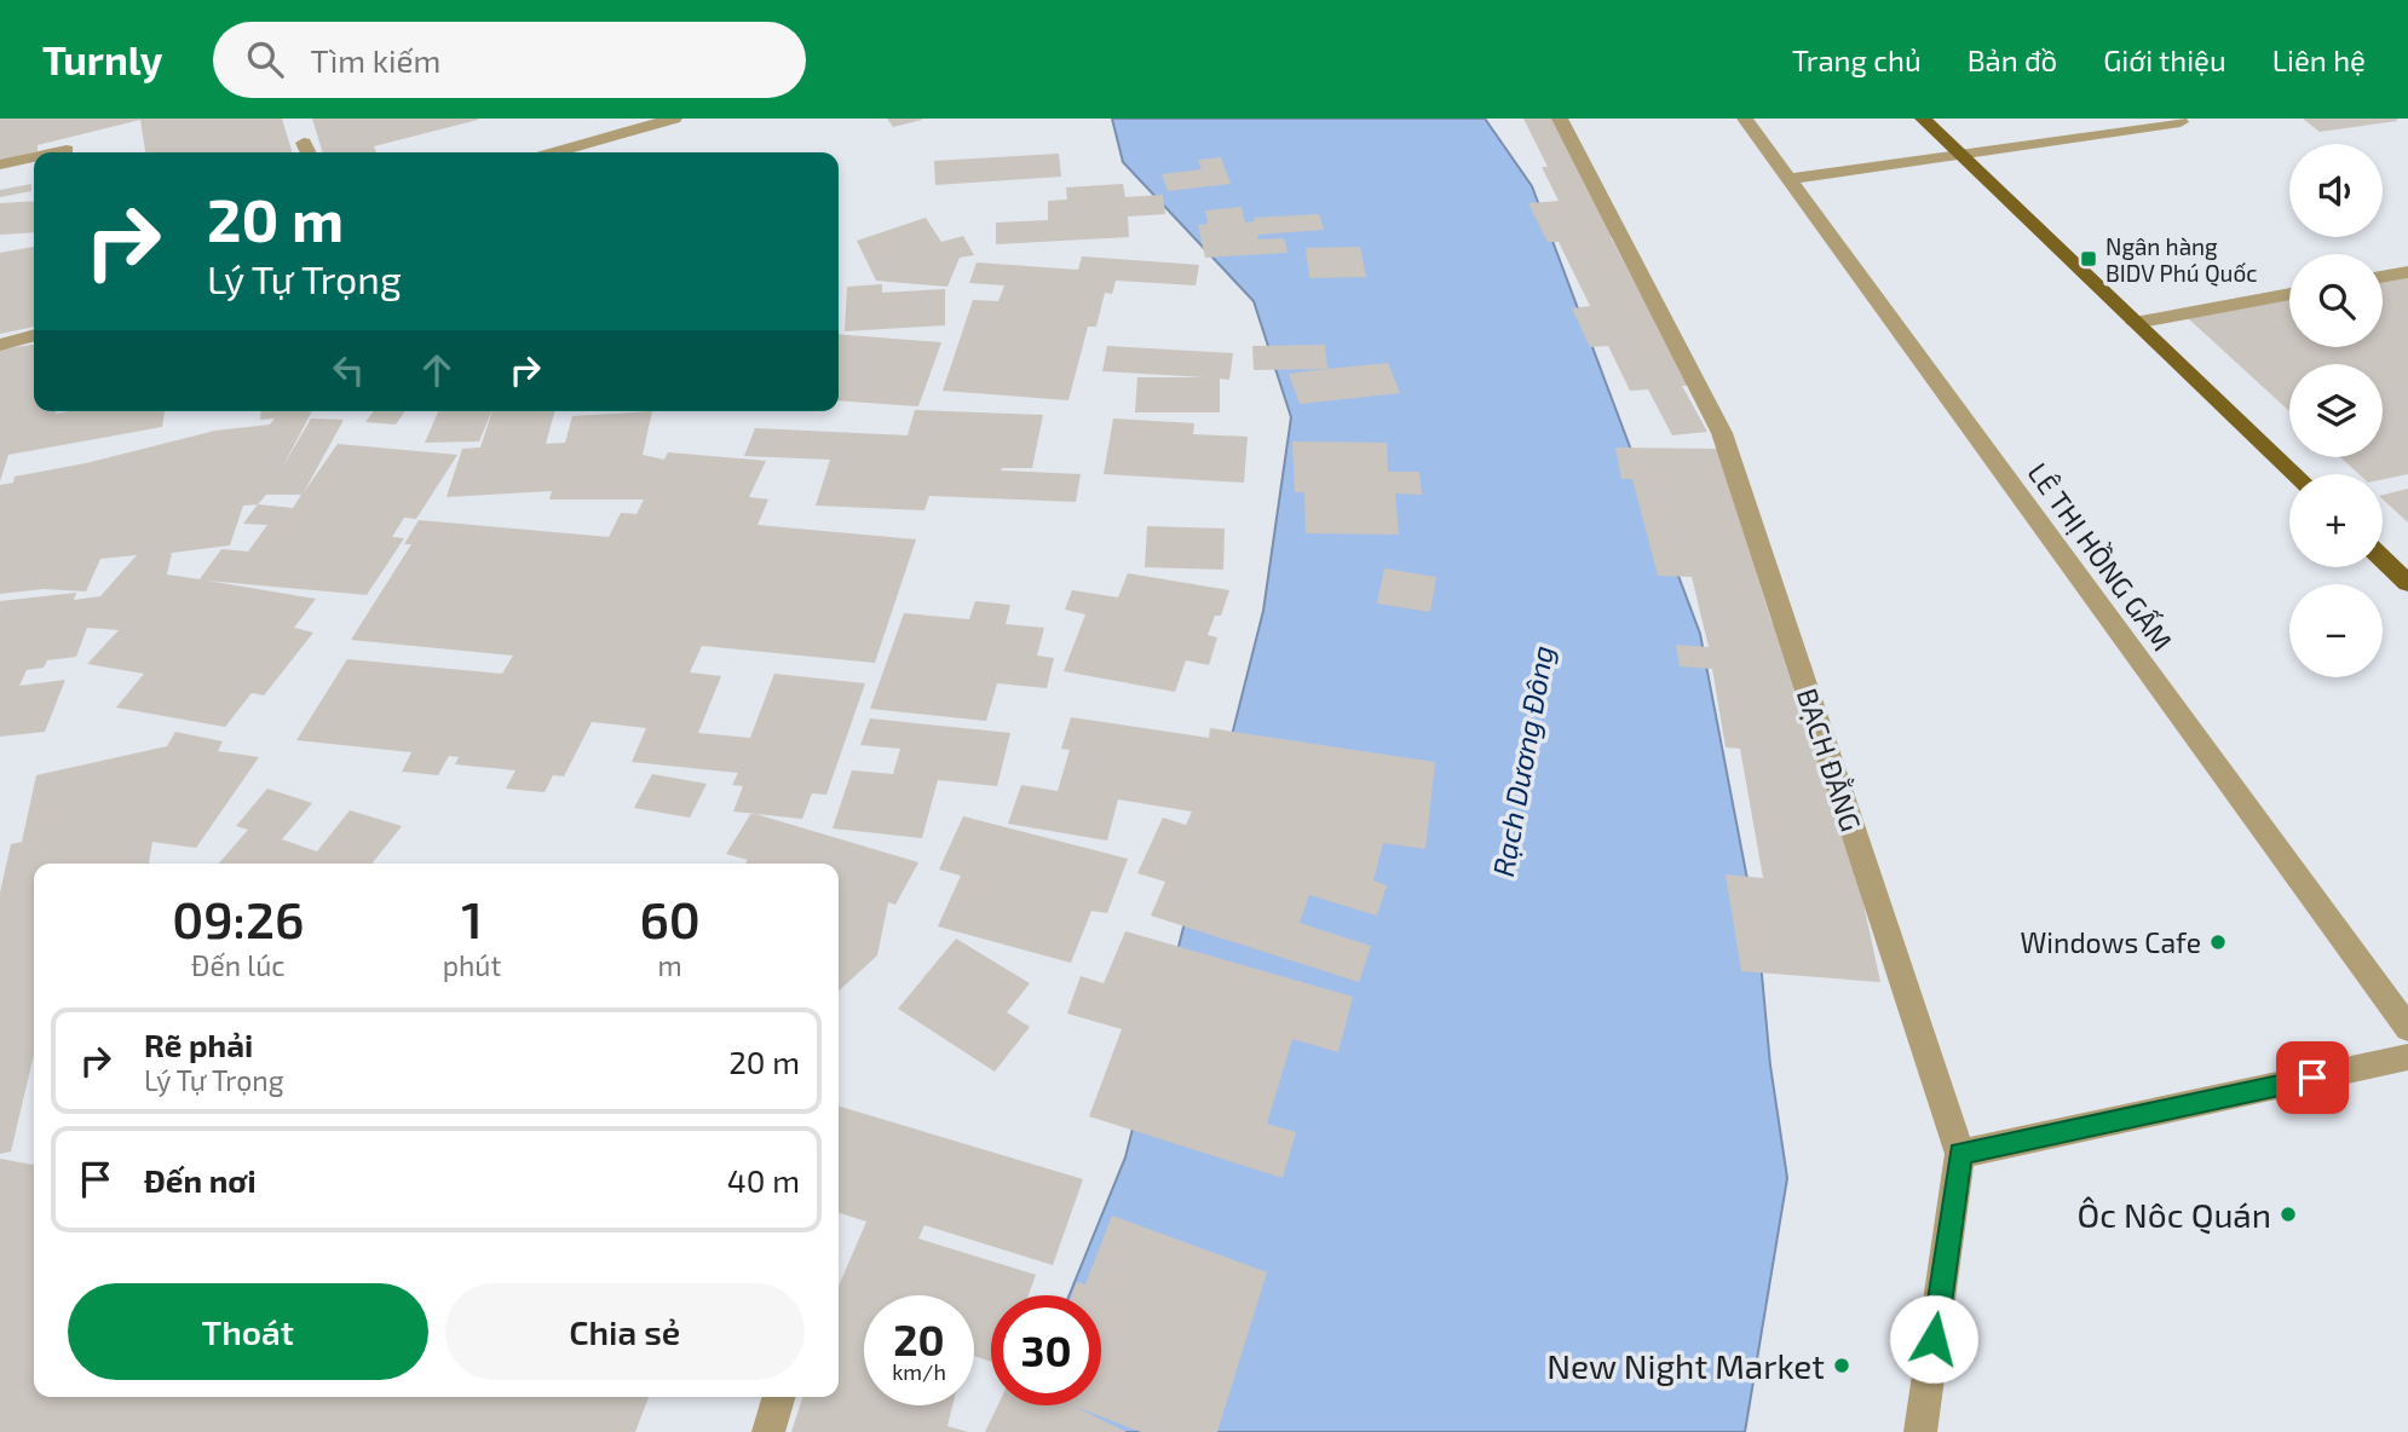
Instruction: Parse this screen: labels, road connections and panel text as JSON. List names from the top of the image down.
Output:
{
  "streets": {
    "street": ["LÊ THỊ HỒNG GẤM", "BẠCH ĐẰNG"]
  },
  "water": ["Rạch Dương Đông"],
  "places": {
    "transit": ["Ngân hàng BIDV Phú Quốc"],
    "other": ["Windows Cafe", "Ôc Nôc Quán", "New Night Market"]
  },
  "page": {
    "header": "Turnly",
    "search": "Tìm kiếm",
    "nav": [
      "Trang chủ",
      "Bản đồ",
      "Giới thiệu",
      "Liên hệ"
    ],
    "map_buttons": ["+", "−"],
    "turn": ["20 m", "Lý Tự Trọng"],
    "eta": [
      "09:26",
      "Đến lúc",
      "1",
      "phút",
      "60",
      "m"
    ],
    "list": [
      {
        "name": "Rẽ phải",
        "note": "Lý Tự Trọng",
        "value": "20 m"
      },
      {
        "name": "Đến nơi",
        "value": "40 m"
      }
    ],
    "buttons": ["Thoát", "Chia sẻ"],
    "speed": "20 km/h",
    "limit": "30"
  }
}
